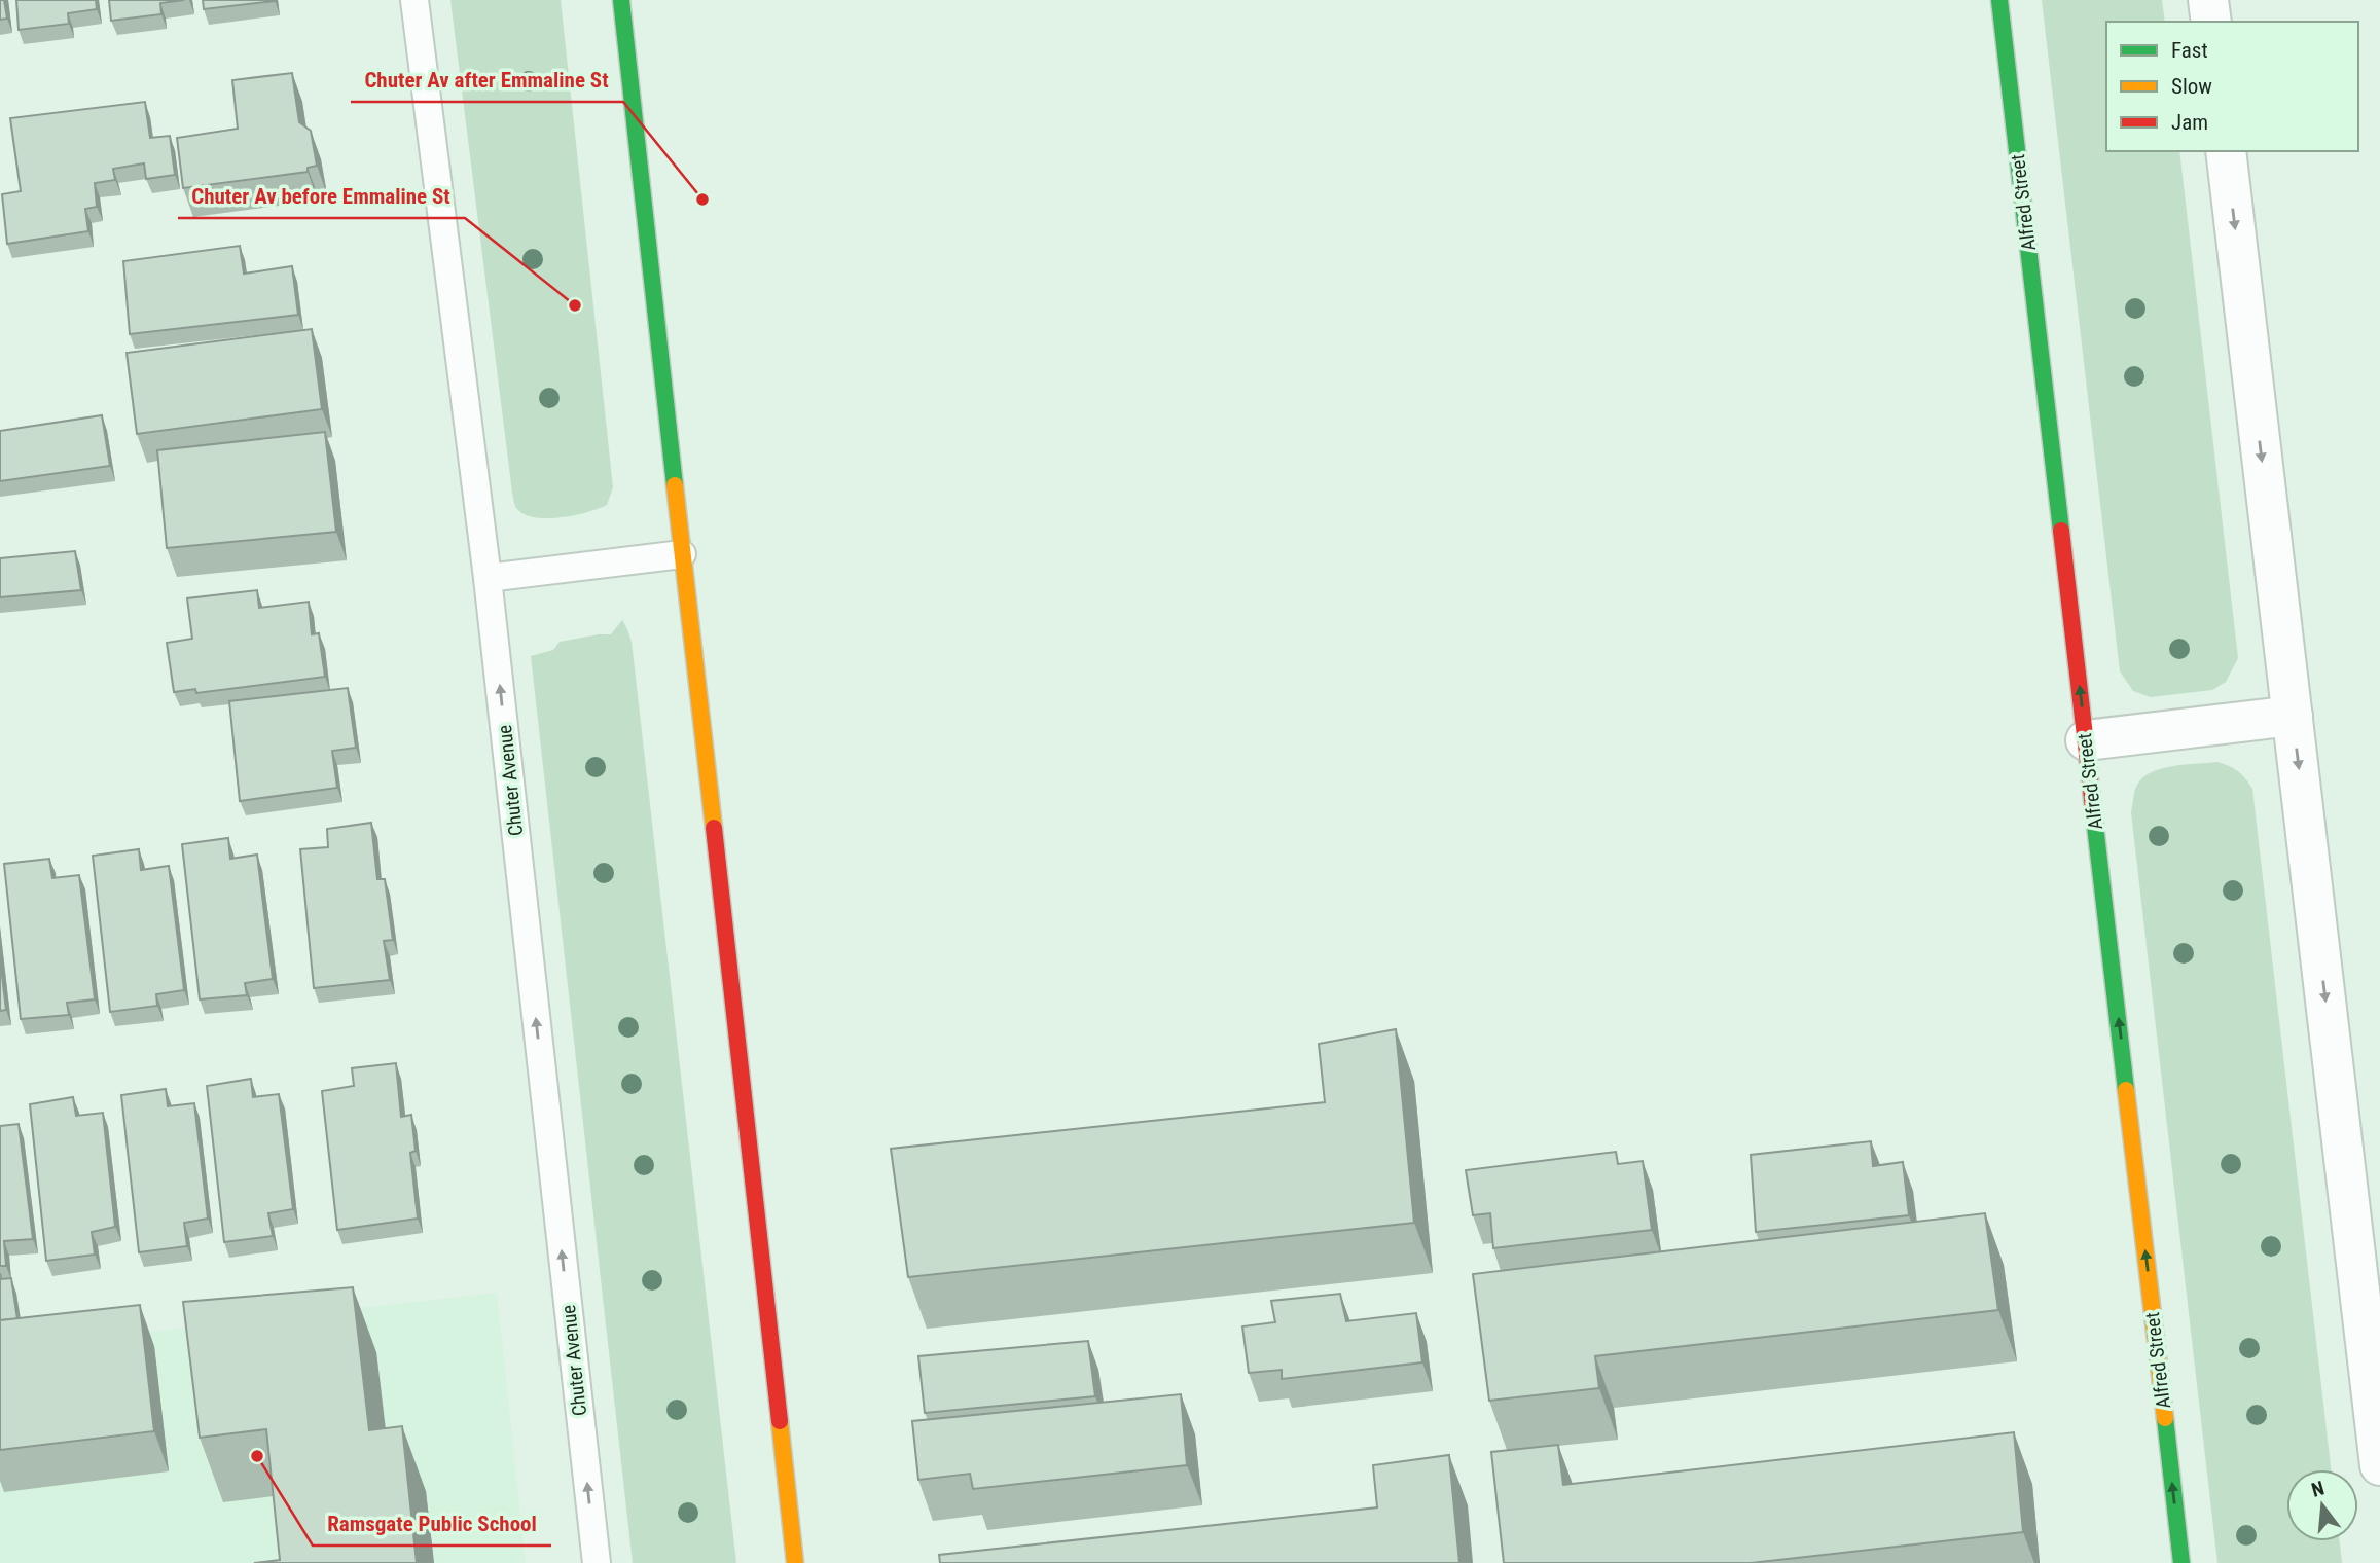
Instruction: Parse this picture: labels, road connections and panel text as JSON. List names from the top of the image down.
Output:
{
  "streets": {
    "main road": ["Alfred Street"],
    "lane": ["Chuter Avenue"]
  },
  "one_way": ["Alfred Street", "Chuter Avenue"],
  "places": ["Chuter Av after Emmaline St", "Chuter Av before Emmaline St", "Ramsgate Public School"],
  "legend": ["Fast", "Slow", "Jam"],
  "north": "top"
}
